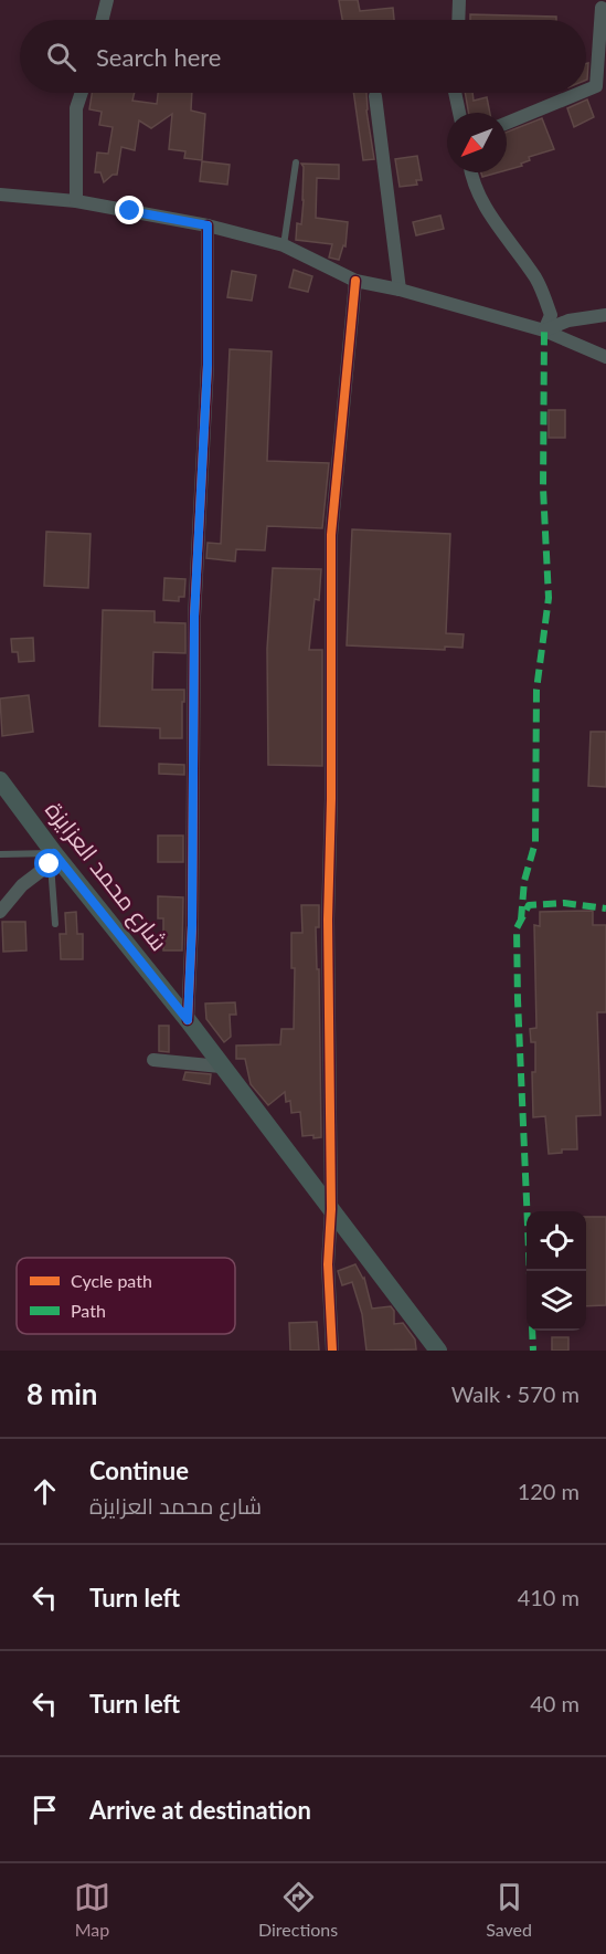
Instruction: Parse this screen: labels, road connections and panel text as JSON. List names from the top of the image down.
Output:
{
  "streets": {
    "main road": ["شارع محمد العزايزة"]
  },
  "legend": ["Cycle path", "Path"],
  "north": "bottom left",
  "page": {
    "search": "Search here",
    "heading": ["8 min", "Walk · 570 m"],
    "list": [
      ["Continue", "شارع محمد العزايزة", "120 m"],
      ["Turn left", "410 m"],
      ["Turn left", "40 m"],
      "Arrive at destination"
    ],
    "nav": ["Map", "Directions", "Saved"]
  }
}
